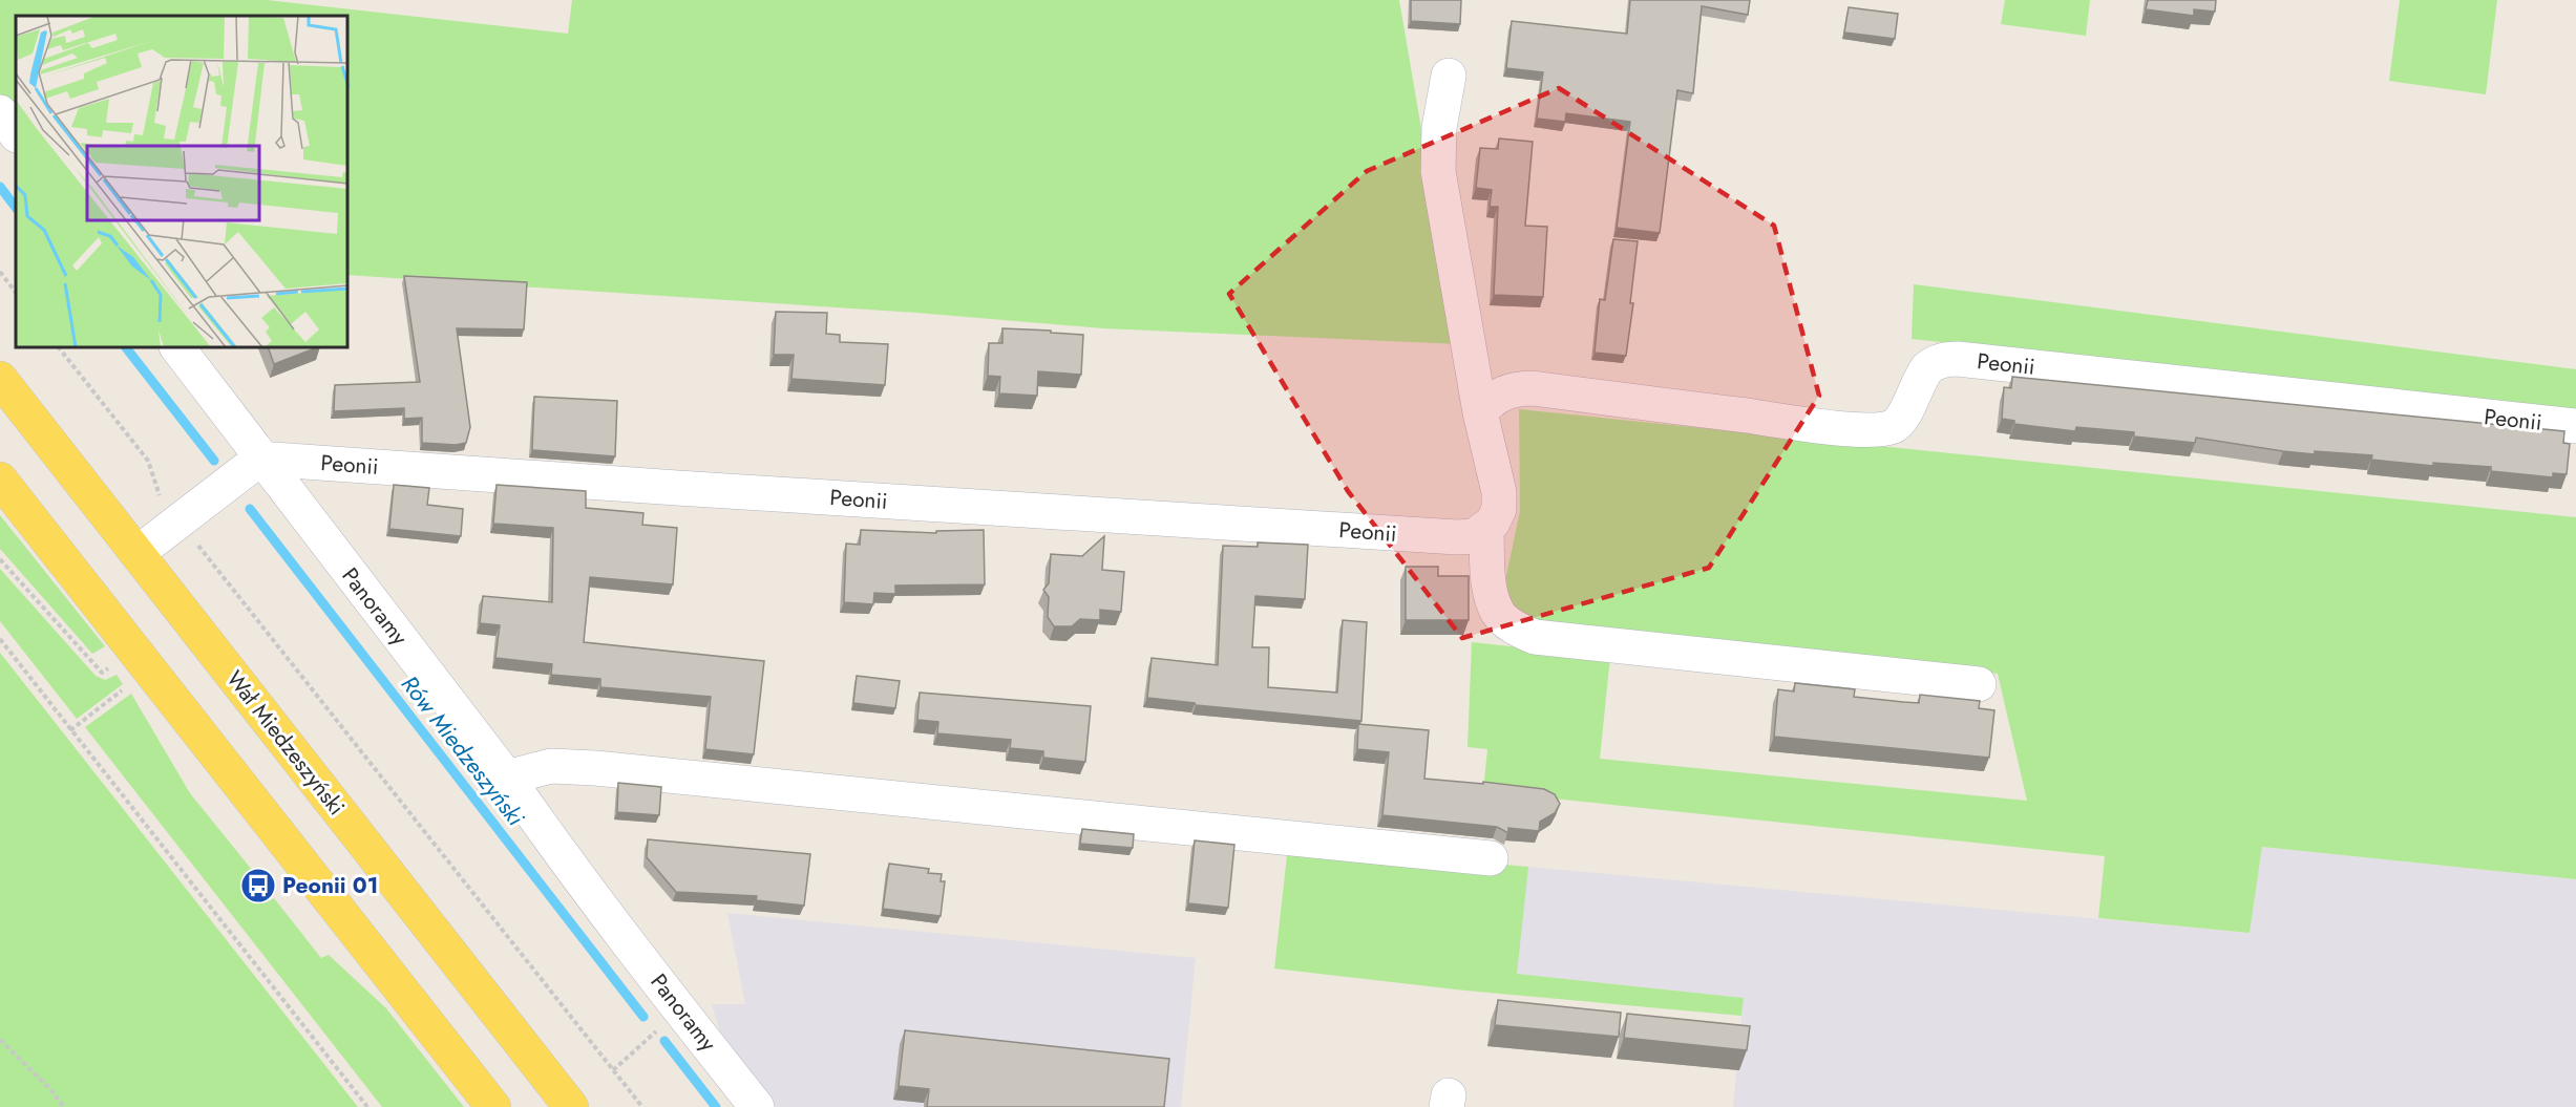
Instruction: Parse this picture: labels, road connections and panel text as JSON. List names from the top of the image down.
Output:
{
  "streets": {
    "main road": ["Wał Miedzeszyński"],
    "street": ["Peonii", "Panoramy"]
  },
  "crossings": [
    ["Peonii", "Panoramy"]
  ],
  "water": ["Rów Miedzeszyński"],
  "places": {
    "bus stop": ["Peonii 01"]
  }
}
